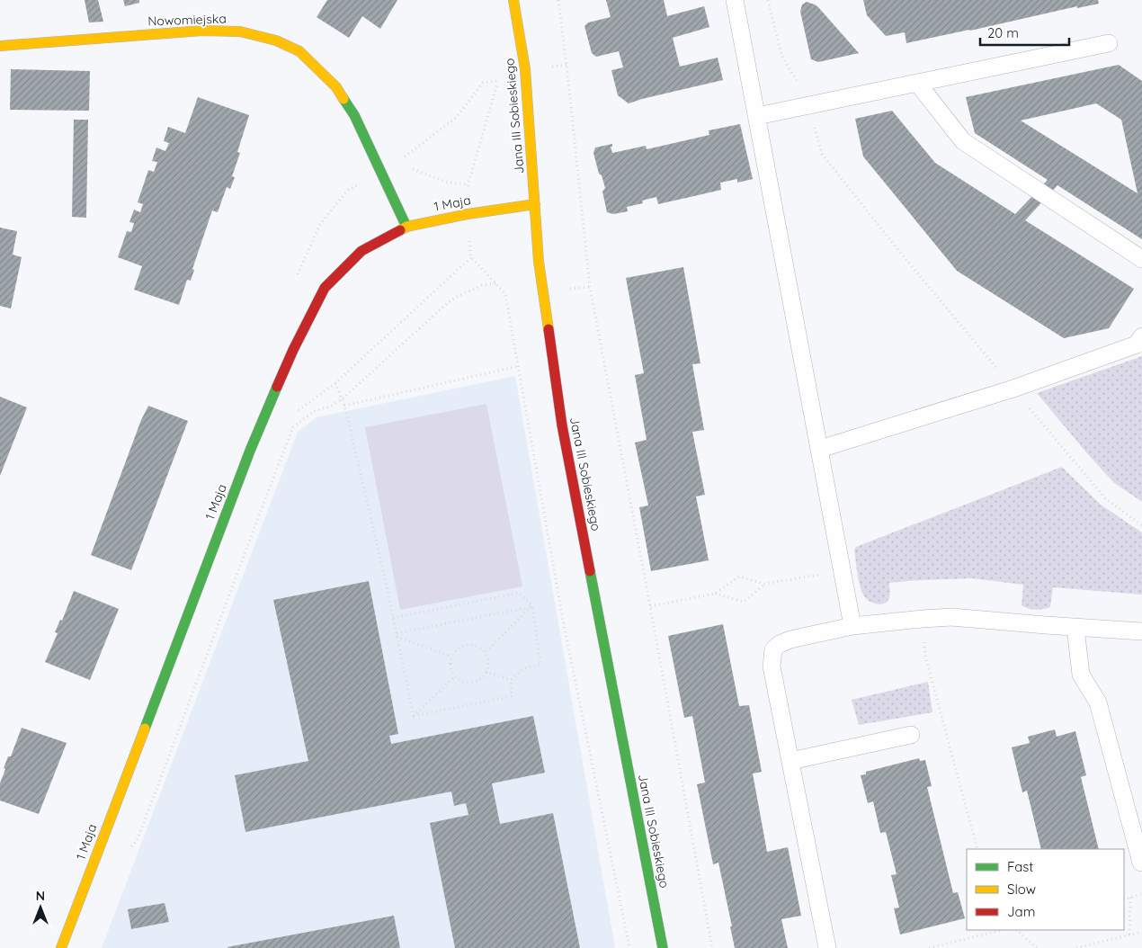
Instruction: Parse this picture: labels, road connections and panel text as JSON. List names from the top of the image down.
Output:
{
  "streets": {
    "street": ["Nowomiejska", "Jana III Sobieskiego", "1 Maja"]
  },
  "crossings": [
    ["Nowomiejska", "1 Maja"],
    ["Jana III Sobieskiego", "1 Maja"]
  ],
  "legend": ["Fast", "Slow", "Jam"],
  "scale_bar": "20 m",
  "north": "top"
}
